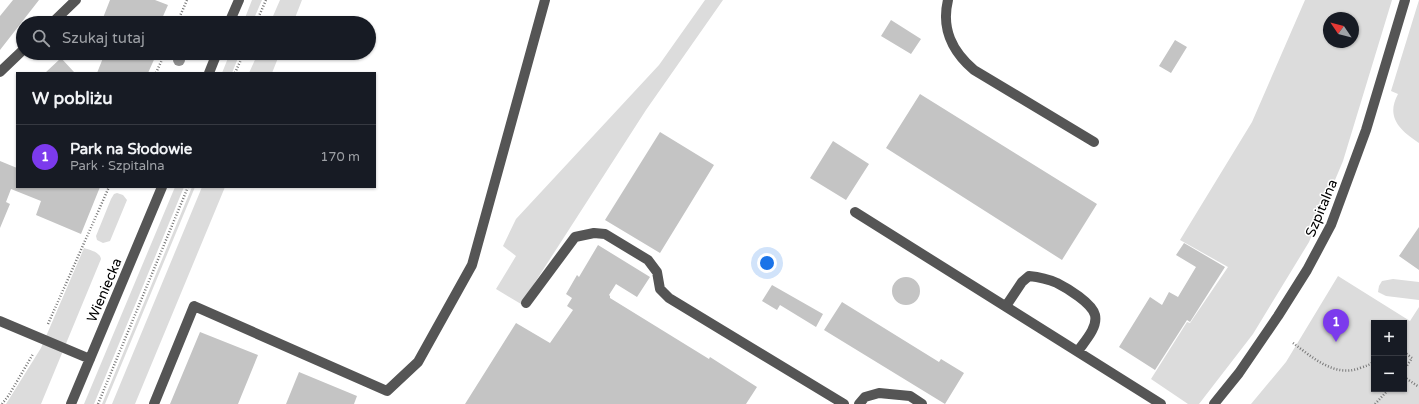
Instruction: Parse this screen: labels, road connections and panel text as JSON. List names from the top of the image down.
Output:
{
  "streets": {
    "street": ["Szpitalna", "Wieniecka"]
  },
  "north": "top left",
  "page": {
    "search": "Szukaj tutaj",
    "heading": "W pobliżu",
    "list": [
      {
        "mark": "1",
        "name": "Park na Słodowie",
        "note": "Park · Szpitalna",
        "value": "170 m"
      }
    ],
    "pins": "1",
    "map_buttons": ["+", "−"]
  }
}
